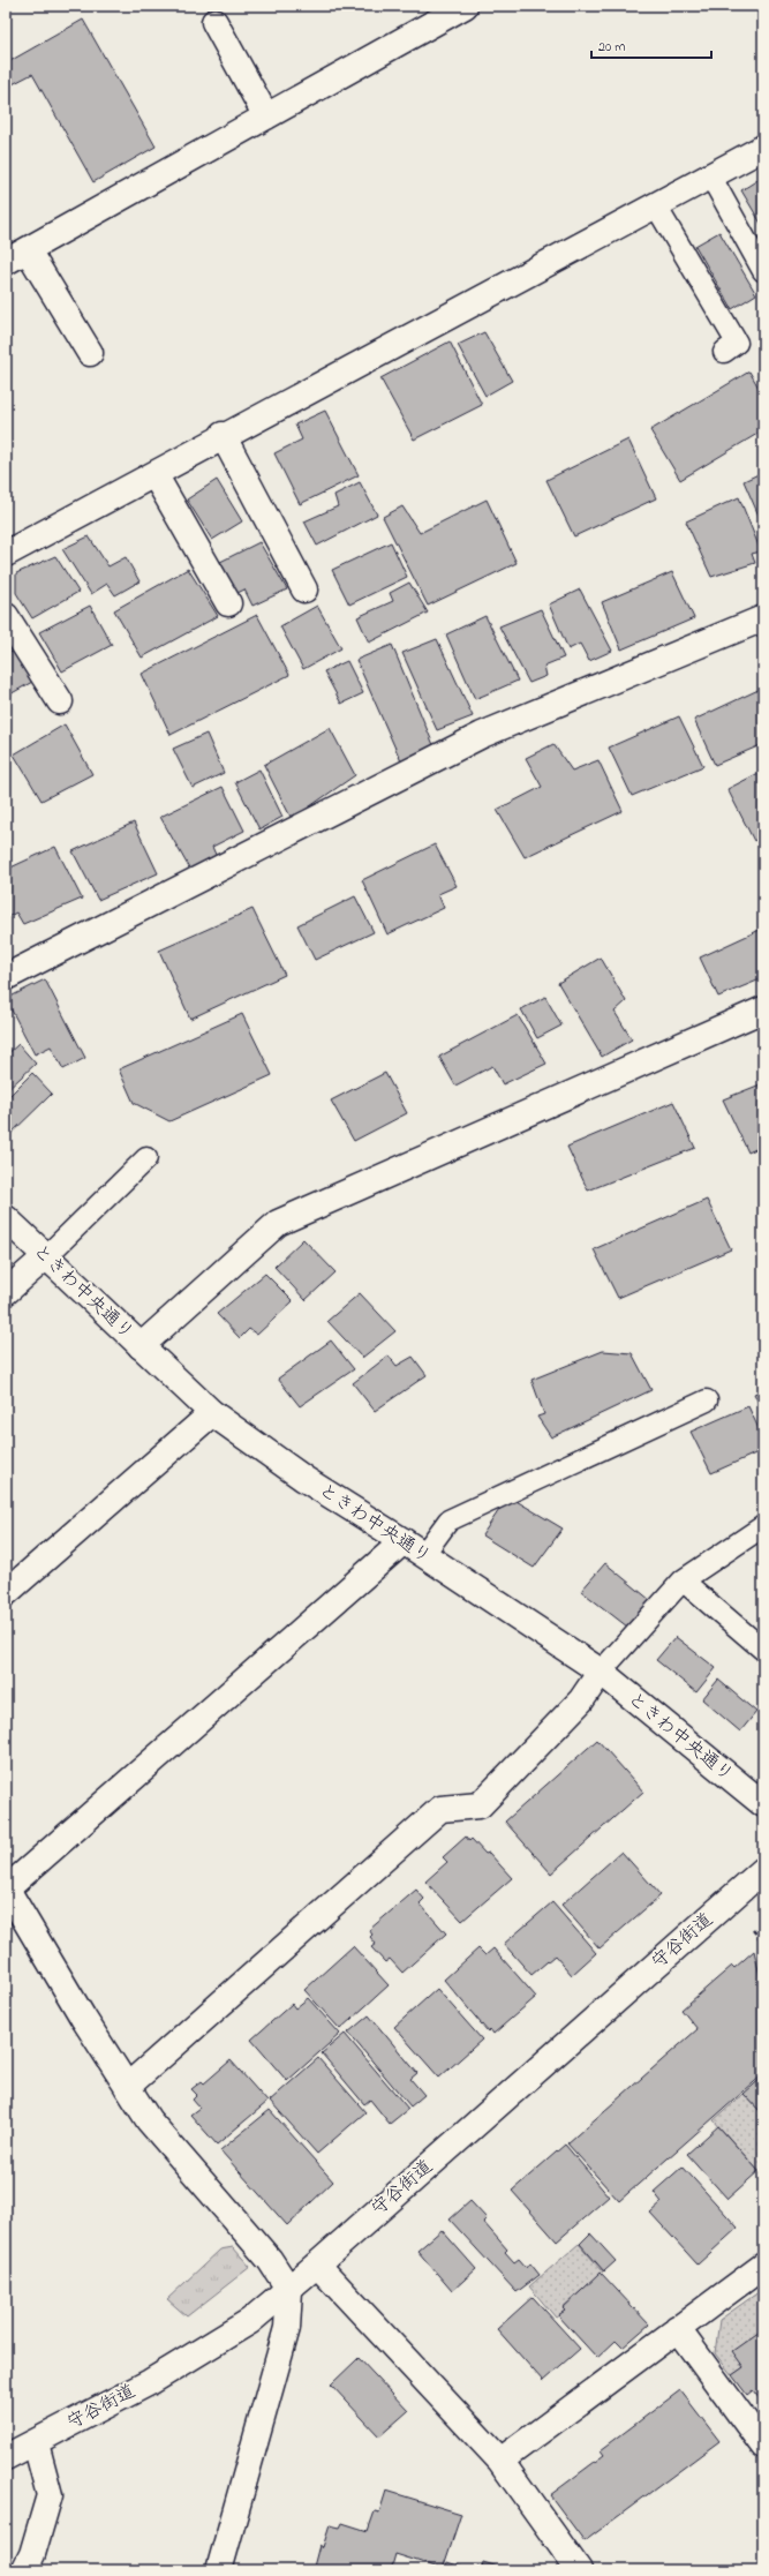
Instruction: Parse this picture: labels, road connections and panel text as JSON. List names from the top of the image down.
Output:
{
  "streets": {
    "street": ["ときわ中央通り", "守谷街道"]
  },
  "scale_bar": "20 m"
}
